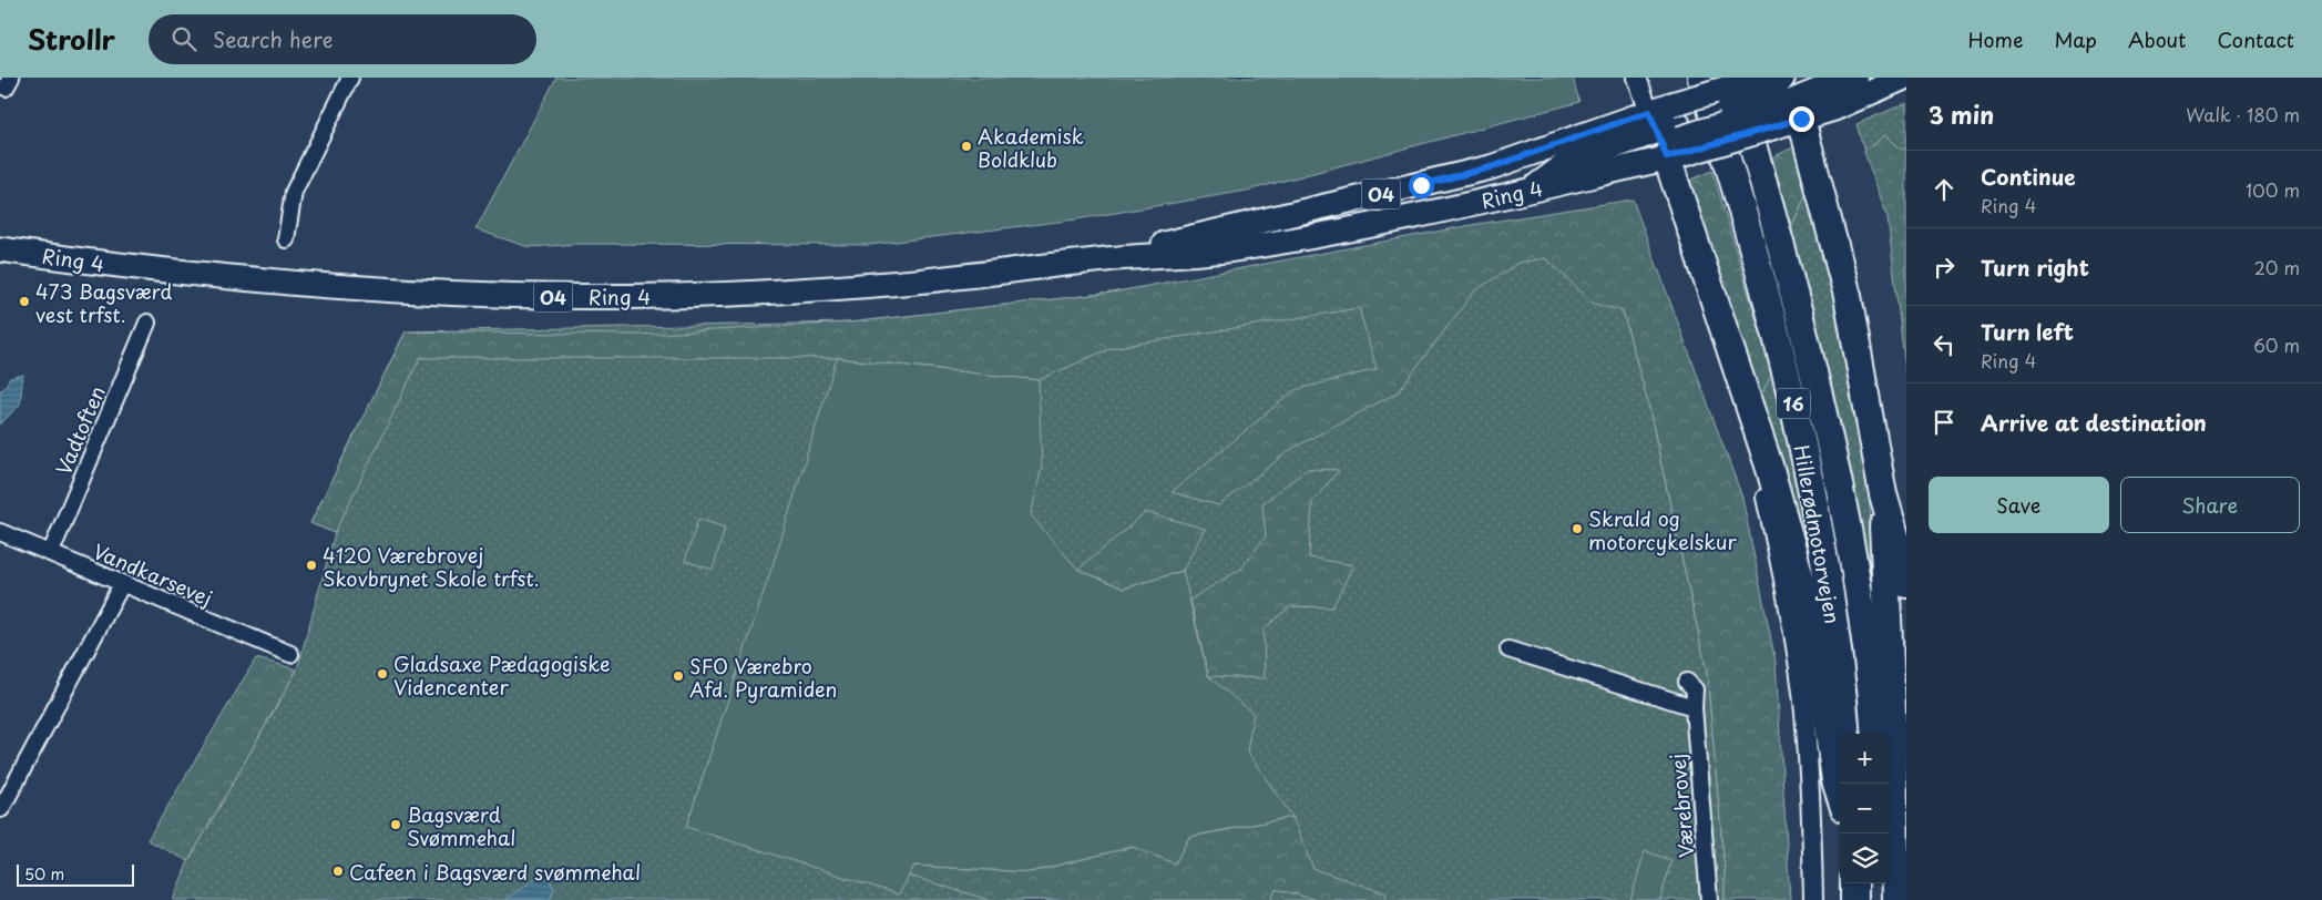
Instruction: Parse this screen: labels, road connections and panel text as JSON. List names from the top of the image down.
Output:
{
  "streets": {
    "highway": ["16", "Hillerødmotorvejen"],
    "main road": ["O4", "Ring 4"],
    "street": ["Vadtoften", "Vandkarsevej", "Værebrovej"]
  },
  "crossings": [
    ["Vadtoften", "Vandkarsevej"]
  ],
  "places": [
    "Akademisk Boldklub",
    "473 Bagsværd vest trfst.",
    "Skrald og motorcykelskur",
    "4120 Værebrovej Skovbrynet Skole trfst.",
    "Gladsaxe Pædagogiske Videncenter",
    "SFO Værebro Afd. Pyramiden",
    "Bagsværd Svømmehal",
    "Cafeen i Bagsværd svømmehal"
  ],
  "scale_bar": "50 m",
  "page": {
    "header": "Strollr",
    "search": "Search here",
    "nav": [
      "Home",
      "Map",
      "About",
      "Contact"
    ],
    "heading": ["3 min", "Walk · 180 m"],
    "list": [
      ["Continue", "Ring 4", "100 m"],
      ["Turn right", "20 m"],
      ["Turn left", "Ring 4", "60 m"],
      "Arrive at destination"
    ],
    "buttons": ["Save", "Share"],
    "map_buttons": ["+", "−"],
    "scale": "50 m"
  }
}
